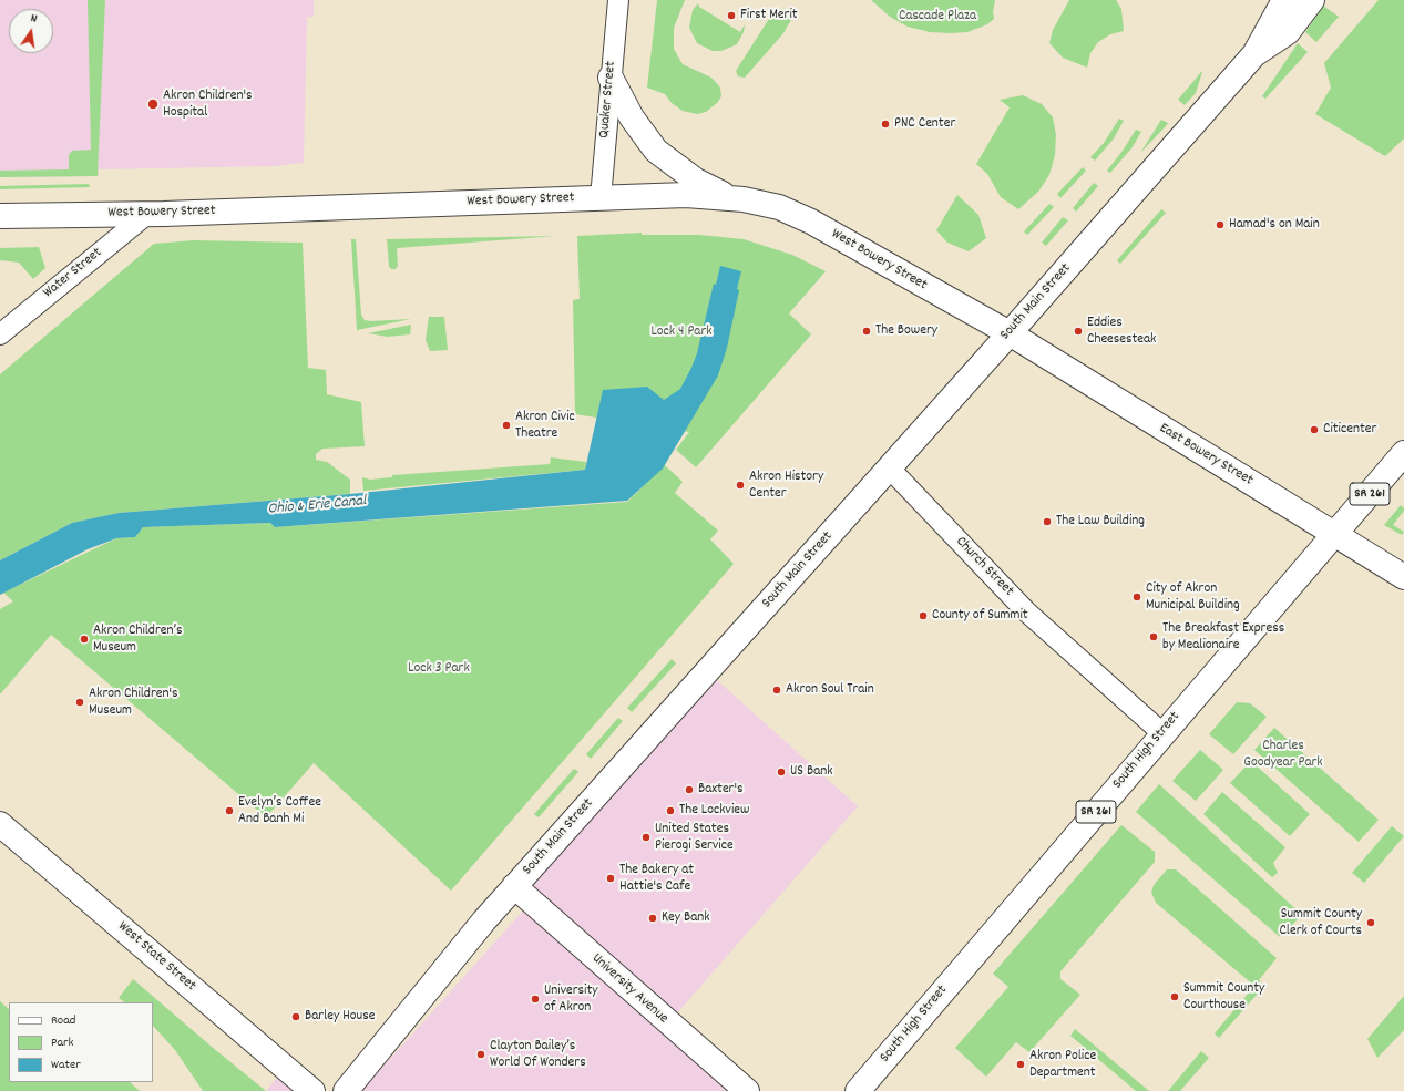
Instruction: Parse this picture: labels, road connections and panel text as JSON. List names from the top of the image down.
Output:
{
  "streets": {
    "main road": [
      "West Bowery Street",
      "South Main Street",
      "East Bowery Street",
      "SR 261",
      "South High Street",
      "West State Street",
      "University Avenue"
    ],
    "street": ["Quaker Street", "Water Street", "Church Street"]
  },
  "crossings": [
    ["Quaker Street", "West Bowery Street"],
    ["West Bowery Street", "Water Street"],
    ["West Bowery Street", "South Main Street"],
    ["West Bowery Street", "East Bowery Street"],
    ["South Main Street", "East Bowery Street"],
    ["South Main Street", "Church Street"],
    ["South Main Street", "University Avenue"],
    ["East Bowery Street", "South High Street"],
    ["Church Street", "South High Street"]
  ],
  "water": ["Ohio & Erie Canal"],
  "parks": [
    "Cascade Plaza",
    "Lock 4 Park",
    "Lock 3 Park",
    "Charles Goodyear Park"
  ],
  "places": [
    "First Merit",
    "Akron Children's Hospital",
    "PNC Center",
    "Hamad's on Main",
    "The Bowery",
    "Eddies Cheesesteak",
    "Akron Civic Theatre",
    "Citicenter",
    "Akron History Center",
    "The Law Building",
    "City of Akron Municipal Building",
    "County of Summit",
    "The Breakfast Express by Mealionaire",
    "Akron Children’s Museum",
    "Akron Soul Train",
    "Akron Children's Museum",
    "US Bank",
    "Baxter's",
    "Evelyn’s Coffee And Banh Mi",
    "The Lockview",
    "United States Pierogi Service",
    "The Bakery at Hattie's Cafe",
    "Key Bank",
    "Summit County Clerk of Courts",
    "Summit County Courthouse",
    "University of Akron",
    "Barley House",
    "Clayton Bailey’s World Of Wonders",
    "Akron Police Department"
  ],
  "legend": ["Road", "Park", "Water"],
  "north": "top"
}
